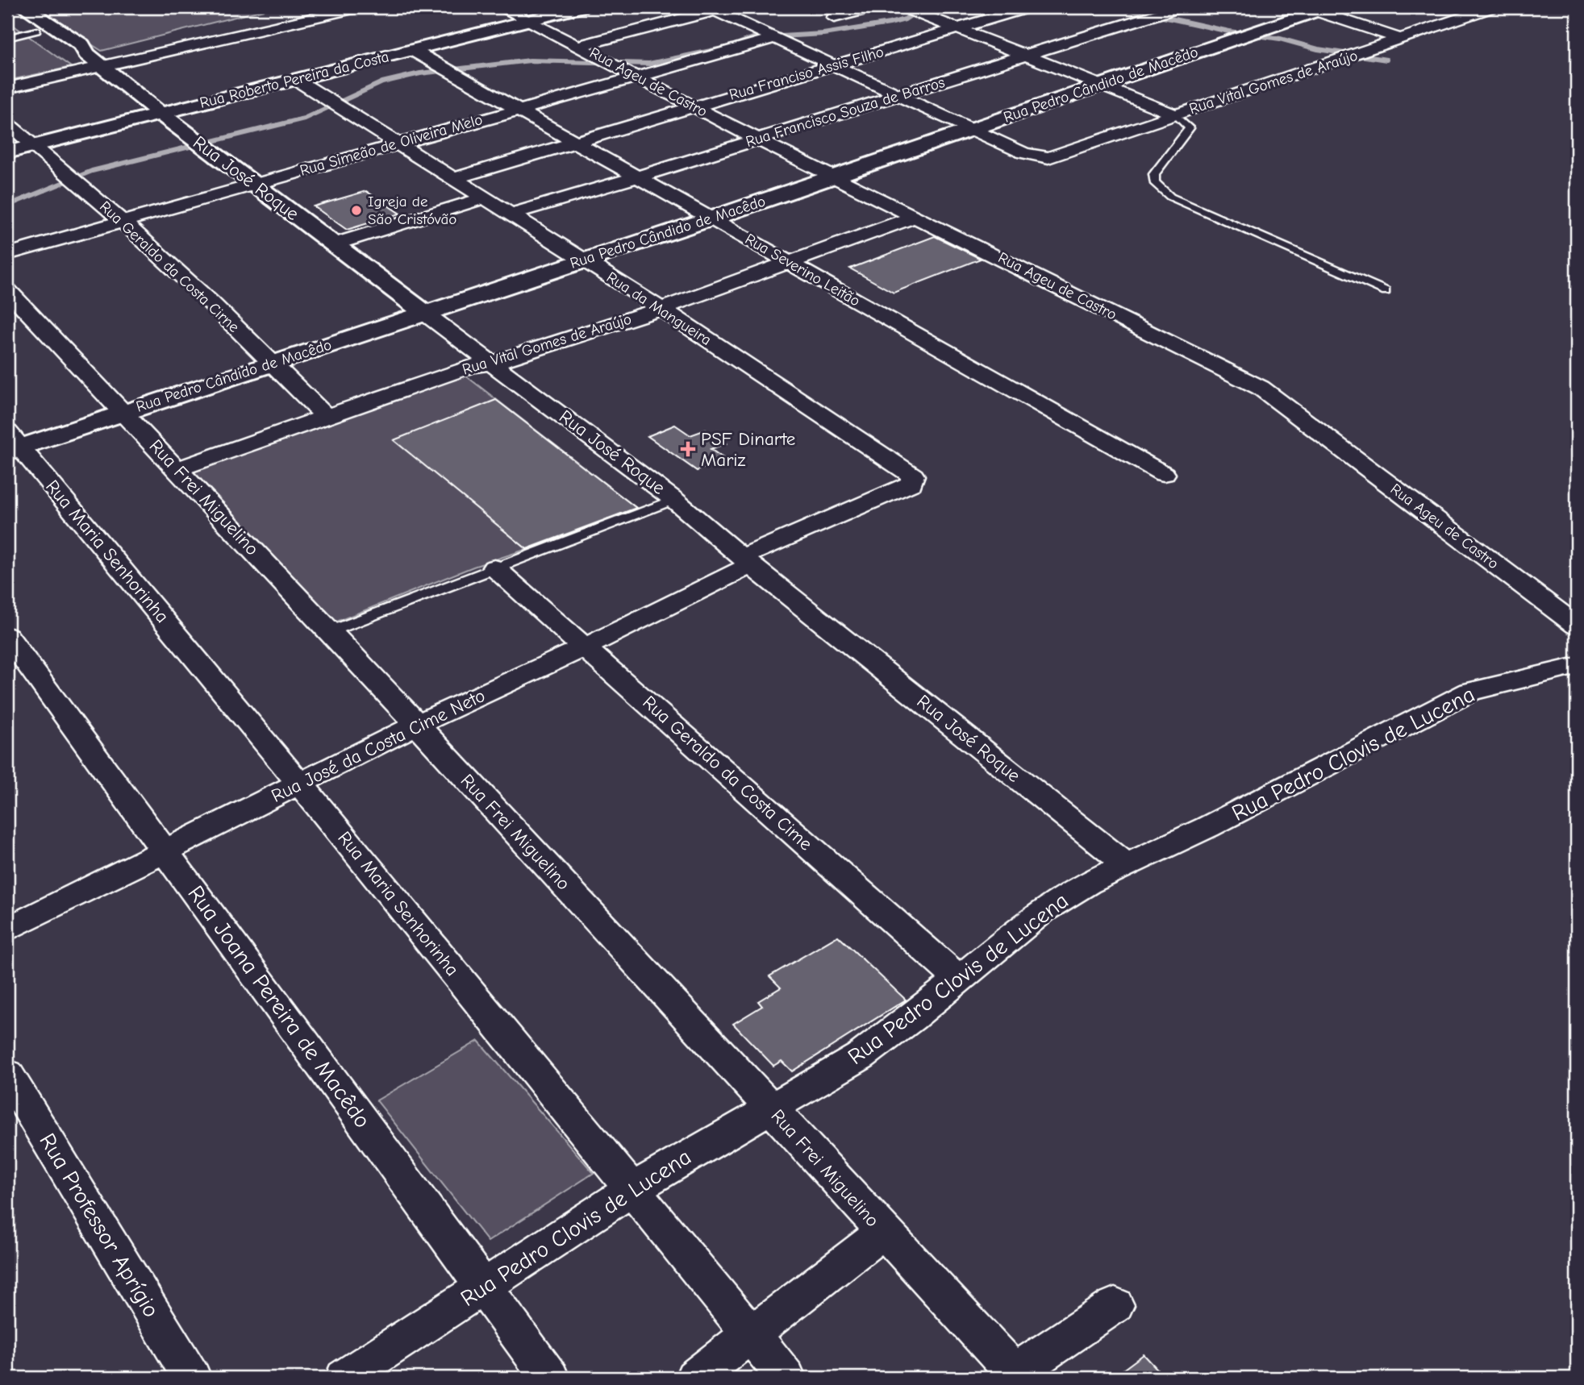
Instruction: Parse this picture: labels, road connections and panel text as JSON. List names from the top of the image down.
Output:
{
  "streets": {
    "street": [
      "Rua Franciso Assis Filho",
      "Rua Roberto Pereira da Costa",
      "Rua Ageu de Castro",
      "Rua Vital Gomes de Araújo",
      "Rua Pedro Cândido de Macêdo",
      "Rua Francisco Souza de Barros",
      "Rua Simeão de Oliveira Melo",
      "Rua José Roque",
      "Rua Geraldo da Costa Cirne",
      "Rua Severino Leitão",
      "Rua da Mangueira",
      "Rua Frei Miguelino",
      "Rua Maria Senhorinha",
      "Rua José da Costa Cime Neto",
      "Rua Pedro Clovis de Lucena",
      "Rua Geraldo da Costa Cime",
      "Rua Joana Pereira de Macêdo",
      "Rua Professor Aprígio"
    ]
  },
  "crossings": [
    ["Rua Franciso Assis Filho", "Rua Ageu de Castro"],
    ["Rua Franciso Assis Filho", "Rua Severino Leitão"],
    ["Rua Franciso Assis Filho", "Rua da Mangueira"],
    ["Rua Roberto Pereira da Costa", "Rua Ageu de Castro"],
    ["Rua Roberto Pereira da Costa", "Rua José Roque"],
    ["Rua Roberto Pereira da Costa", "Rua Geraldo da Costa Cirne"],
    ["Rua Roberto Pereira da Costa", "Rua Severino Leitão"],
    ["Rua Roberto Pereira da Costa", "Rua da Mangueira"],
    ["Rua Ageu de Castro", "Rua Vital Gomes de Araújo"],
    ["Rua Ageu de Castro", "Rua Pedro Cândido de Macêdo"],
    ["Rua Ageu de Castro", "Rua Francisco Souza de Barros"],
    ["Rua Ageu de Castro", "Rua Simeão de Oliveira Melo"],
    ["Rua Vital Gomes de Araújo", "Rua Pedro Cândido de Macêdo"],
    ["Rua Vital Gomes de Araújo", "Rua José Roque"],
    ["Rua Vital Gomes de Araújo", "Rua Geraldo da Costa Cirne"],
    ["Rua Vital Gomes de Araújo", "Rua Severino Leitão"],
    ["Rua Vital Gomes de Araújo", "Rua da Mangueira"],
    ["Rua Vital Gomes de Araújo", "Rua Frei Miguelino"],
    ["Rua Pedro Cândido de Macêdo", "Rua José Roque"],
    ["Rua Pedro Cândido de Macêdo", "Rua Geraldo da Costa Cirne"],
    ["Rua Pedro Cândido de Macêdo", "Rua Severino Leitão"],
    ["Rua Pedro Cândido de Macêdo", "Rua da Mangueira"],
    ["Rua Pedro Cândido de Macêdo", "Rua Frei Miguelino"],
    ["Rua Pedro Cândido de Macêdo", "Rua Maria Senhorinha"],
    ["Rua Francisco Souza de Barros", "Rua Severino Leitão"],
    ["Rua Francisco Souza de Barros", "Rua da Mangueira"],
    ["Rua Simeão de Oliveira Melo", "Rua José Roque"],
    ["Rua Simeão de Oliveira Melo", "Rua Geraldo da Costa Cirne"],
    ["Rua Simeão de Oliveira Melo", "Rua Severino Leitão"],
    ["Rua Simeão de Oliveira Melo", "Rua da Mangueira"],
    ["Rua José Roque", "Rua José da Costa Cime Neto"],
    ["Rua José Roque", "Rua Pedro Clovis de Lucena"],
    ["Rua da Mangueira", "Rua José da Costa Cime Neto"],
    ["Rua Frei Miguelino", "Rua José da Costa Cime Neto"],
    ["Rua Frei Miguelino", "Rua Pedro Clovis de Lucena"],
    ["Rua Maria Senhorinha", "Rua José da Costa Cime Neto"],
    ["Rua Maria Senhorinha", "Rua Pedro Clovis de Lucena"],
    ["Rua José da Costa Cime Neto", "Rua Geraldo da Costa Cime"],
    ["Rua José da Costa Cime Neto", "Rua Joana Pereira de Macêdo"],
    ["Rua Pedro Clovis de Lucena", "Rua Geraldo da Costa Cime"],
    ["Rua Pedro Clovis de Lucena", "Rua Joana Pereira de Macêdo"]
  ],
  "places": {
    "other": ["Igreja de São Cristóvão"],
    "health": ["PSF Dinarte Mariz"]
  }
}
